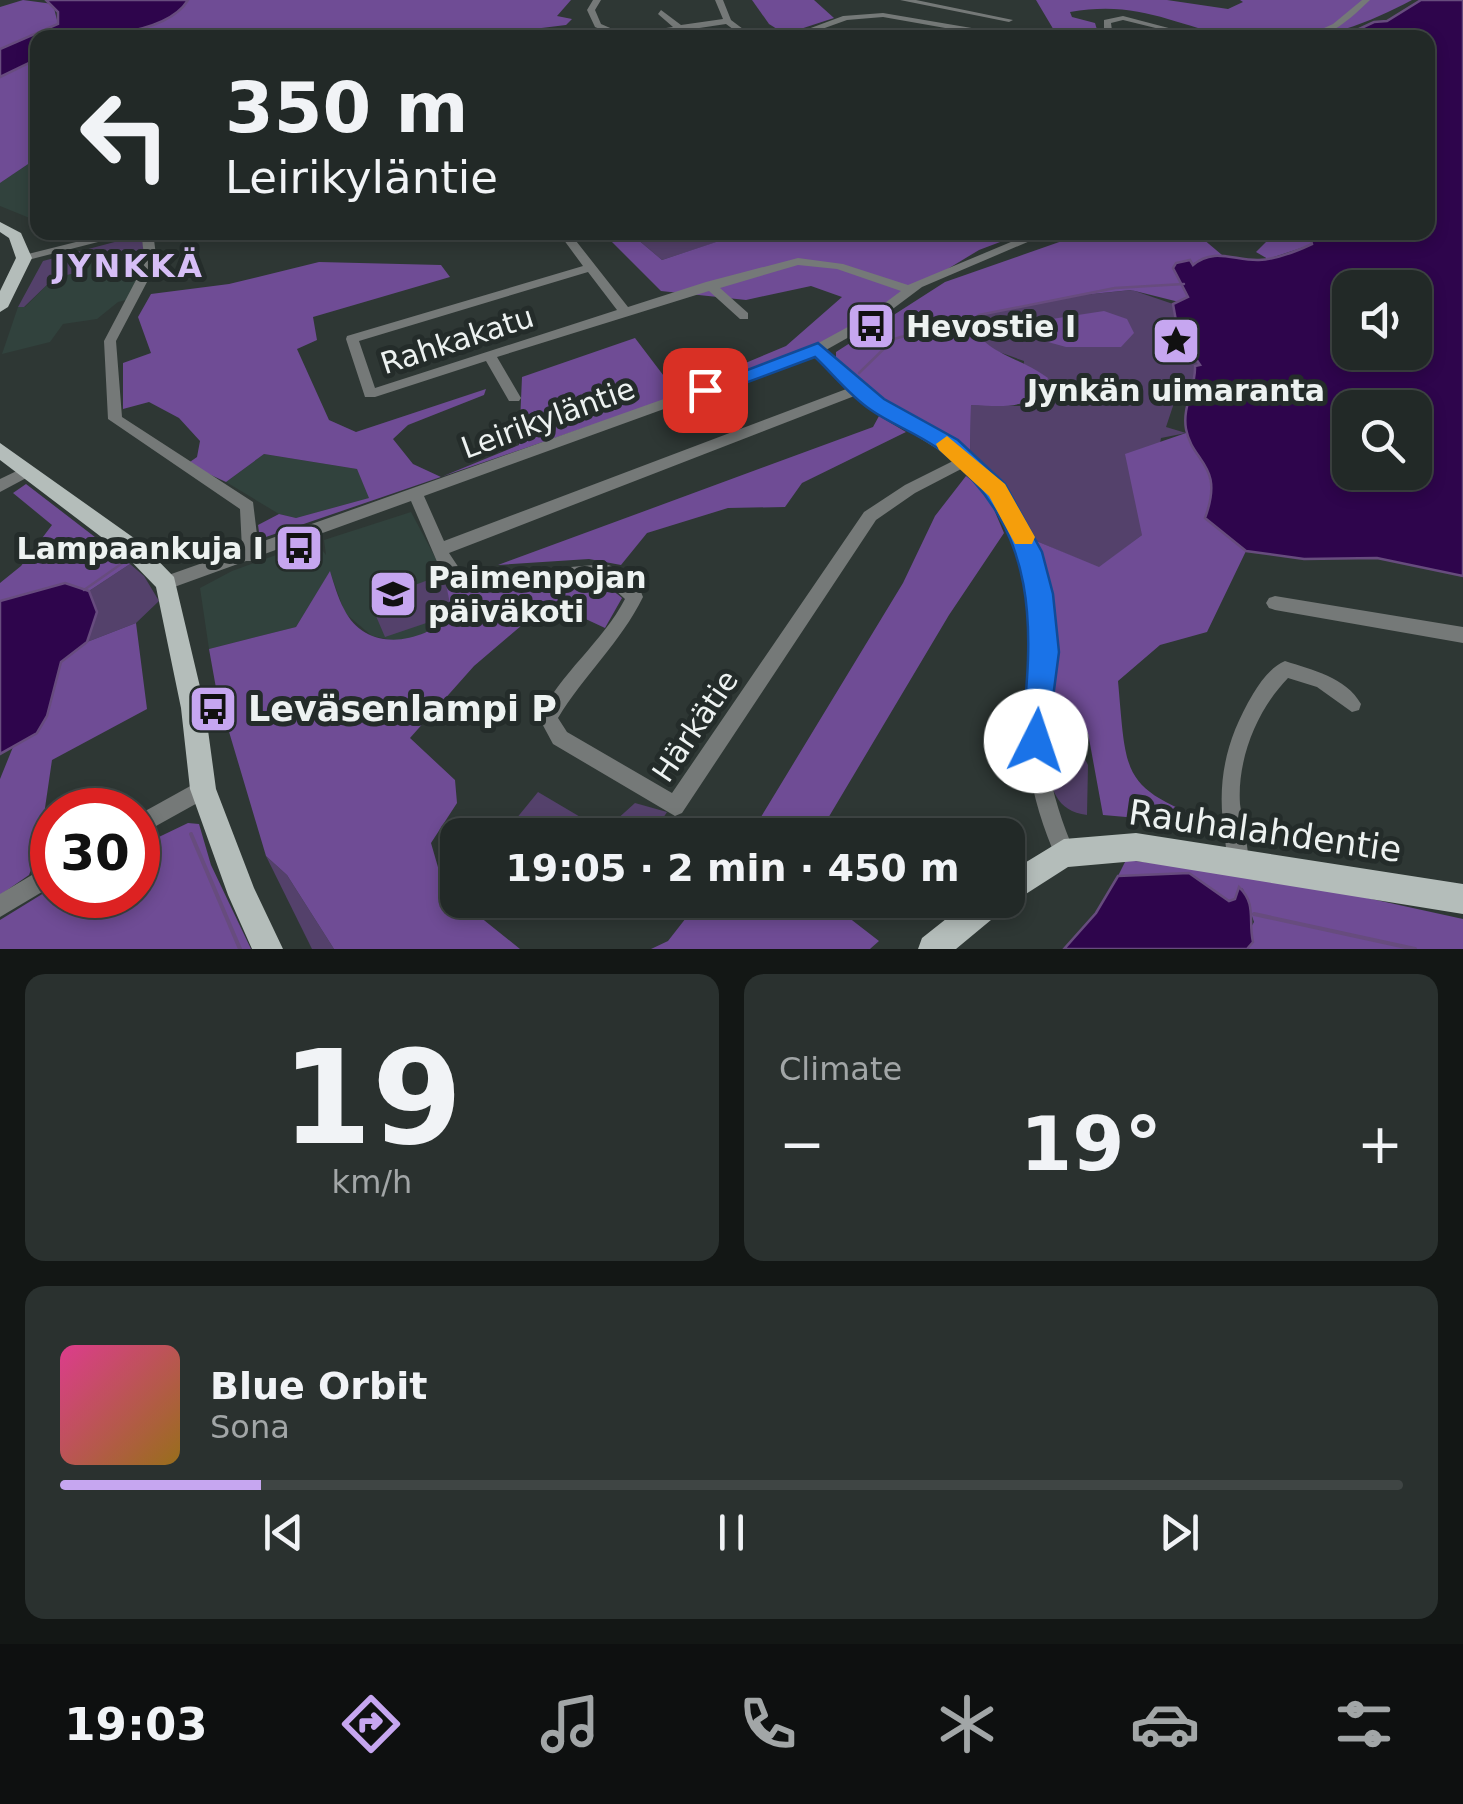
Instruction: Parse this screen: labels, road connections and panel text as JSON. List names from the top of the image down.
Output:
{
  "streets": {
    "main road": ["Rauhalahdentie"],
    "street": ["Rahkakatu", "Leirikyläntie", "Härkätie"]
  },
  "crossings": [
    ["Rahkakatu", "Leirikyläntie"]
  ],
  "districts": ["JYNKKÄ"],
  "places": {
    "bus stop": ["Hevostie I", "Lampaankuja I", "Leväsenlampi P"],
    "place": ["Jynkän uimaranta"],
    "school or university": ["Paimenpojan päiväkoti"]
  },
  "page": {
    "turn": ["350 m", "Leirikyläntie"],
    "limit": "30",
    "trip": "19:05 · 2 min · 450 m",
    "tile": [
      ["19", "km/h"],
      "Climate"
    ],
    "heat": ["−", "19°", "+"],
    "song": ["Blue Orbit", "Sona"],
    "tabs": "19:03"
  }
}
